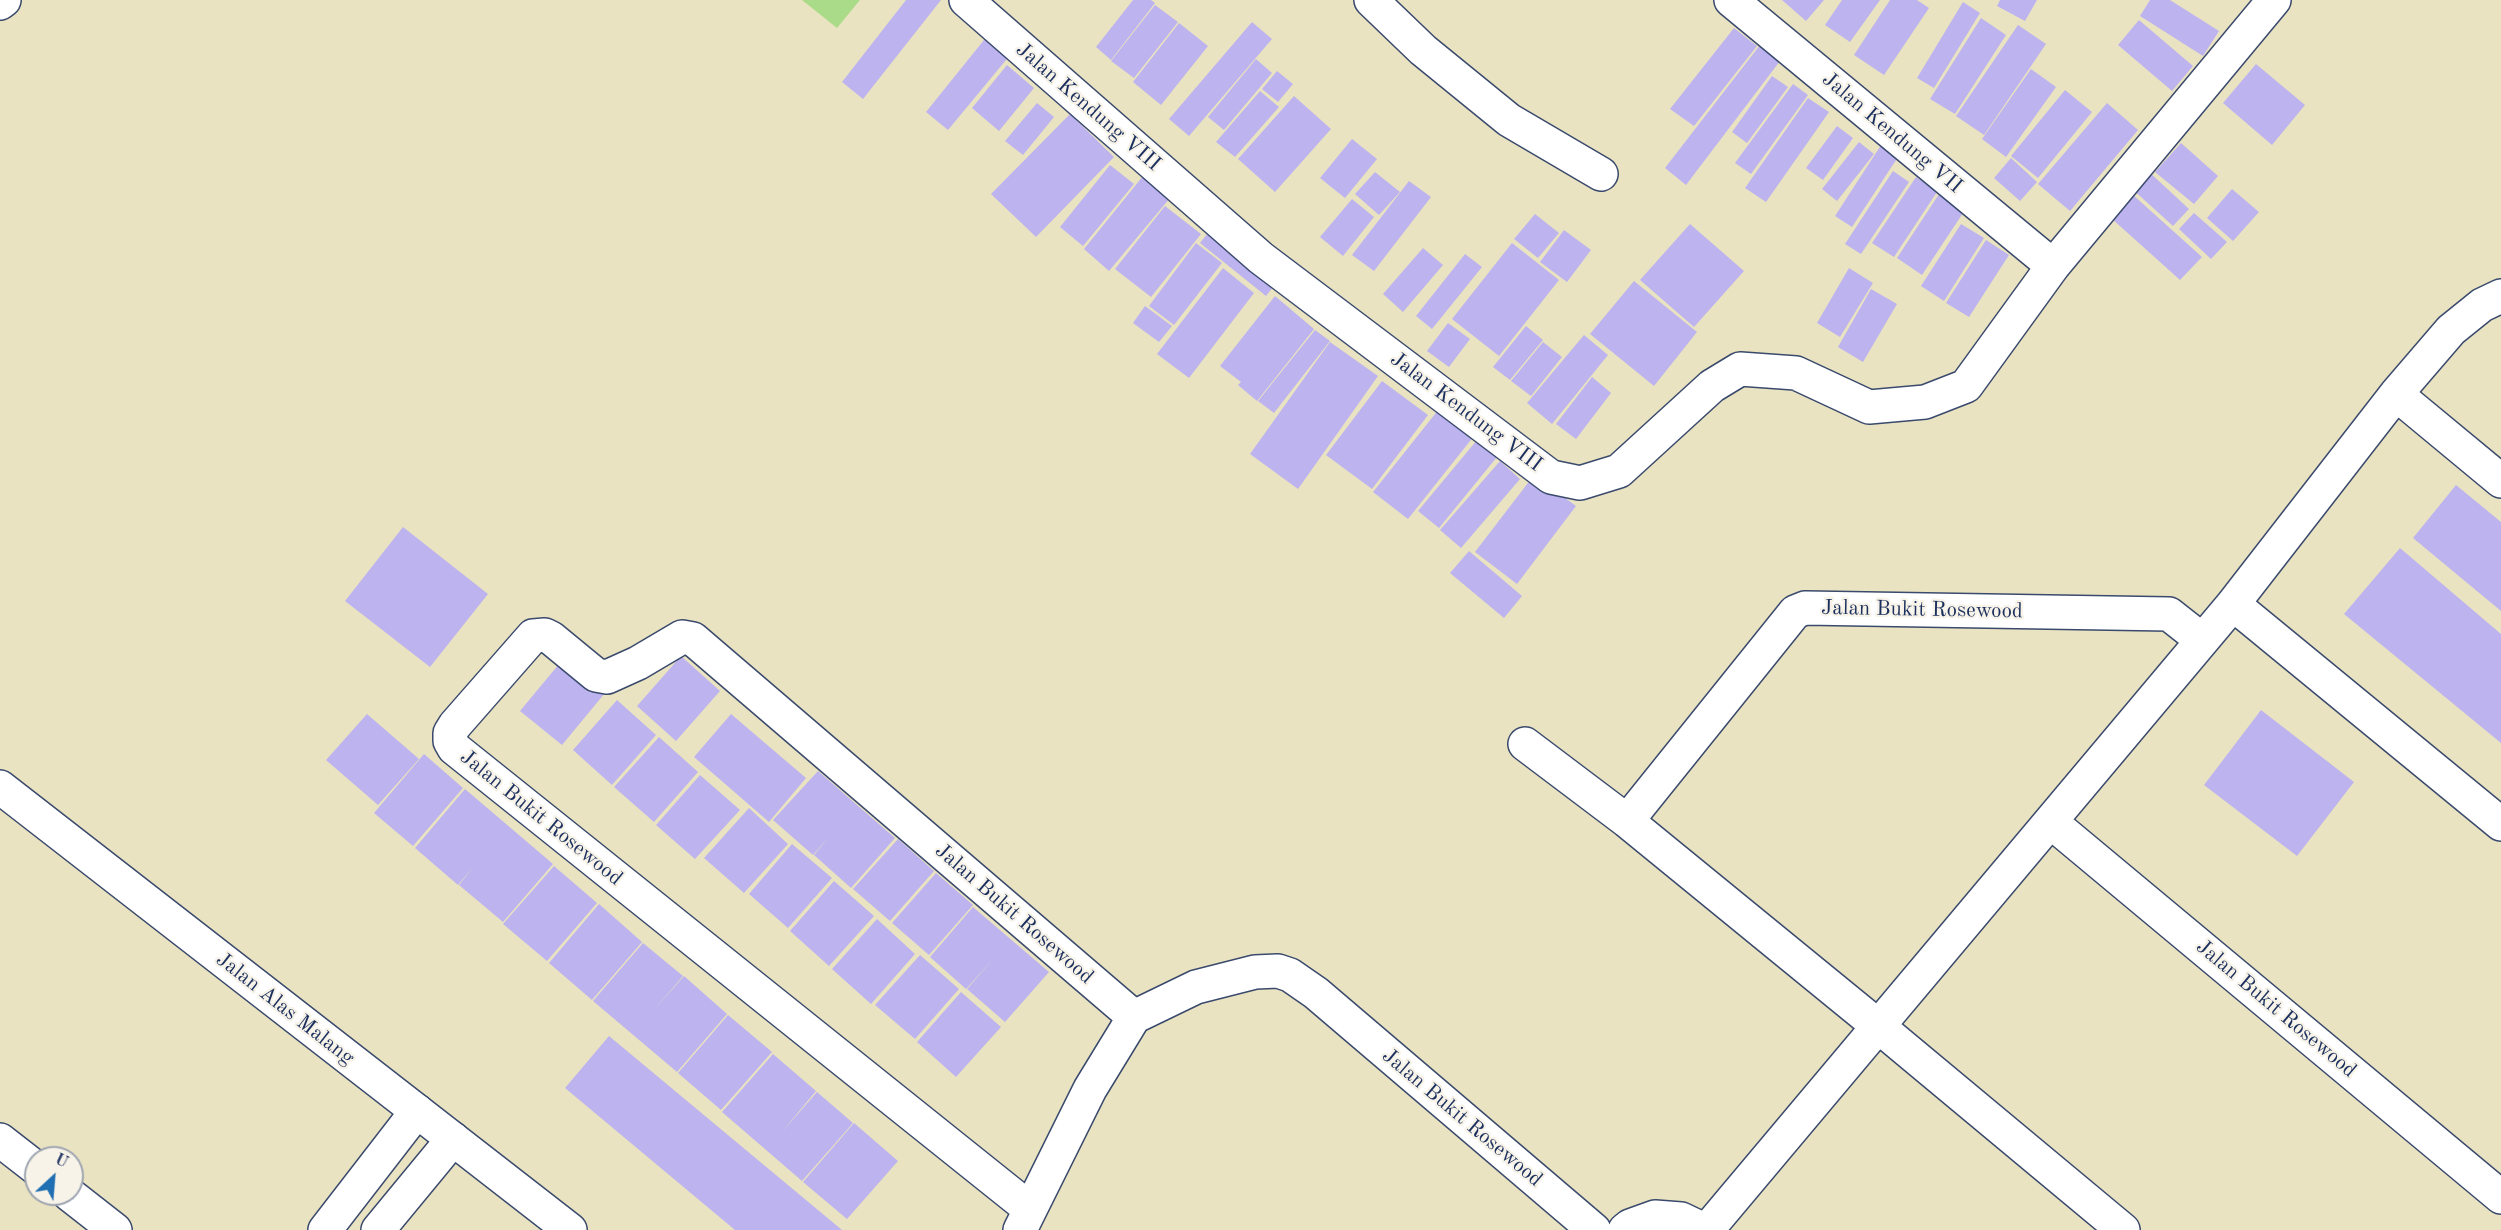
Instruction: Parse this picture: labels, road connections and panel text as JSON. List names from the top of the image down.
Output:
{
  "streets": {
    "street": [
      "Jalan Kendung VIII",
      "Jalan Kendung VII",
      "Jalan Bukit Rosewood",
      "Jalan Alas Malang"
    ]
  },
  "crossings": [
    ["Jalan Kendung VIII", "Jalan Kendung VII"]
  ],
  "north": "top right"
}
